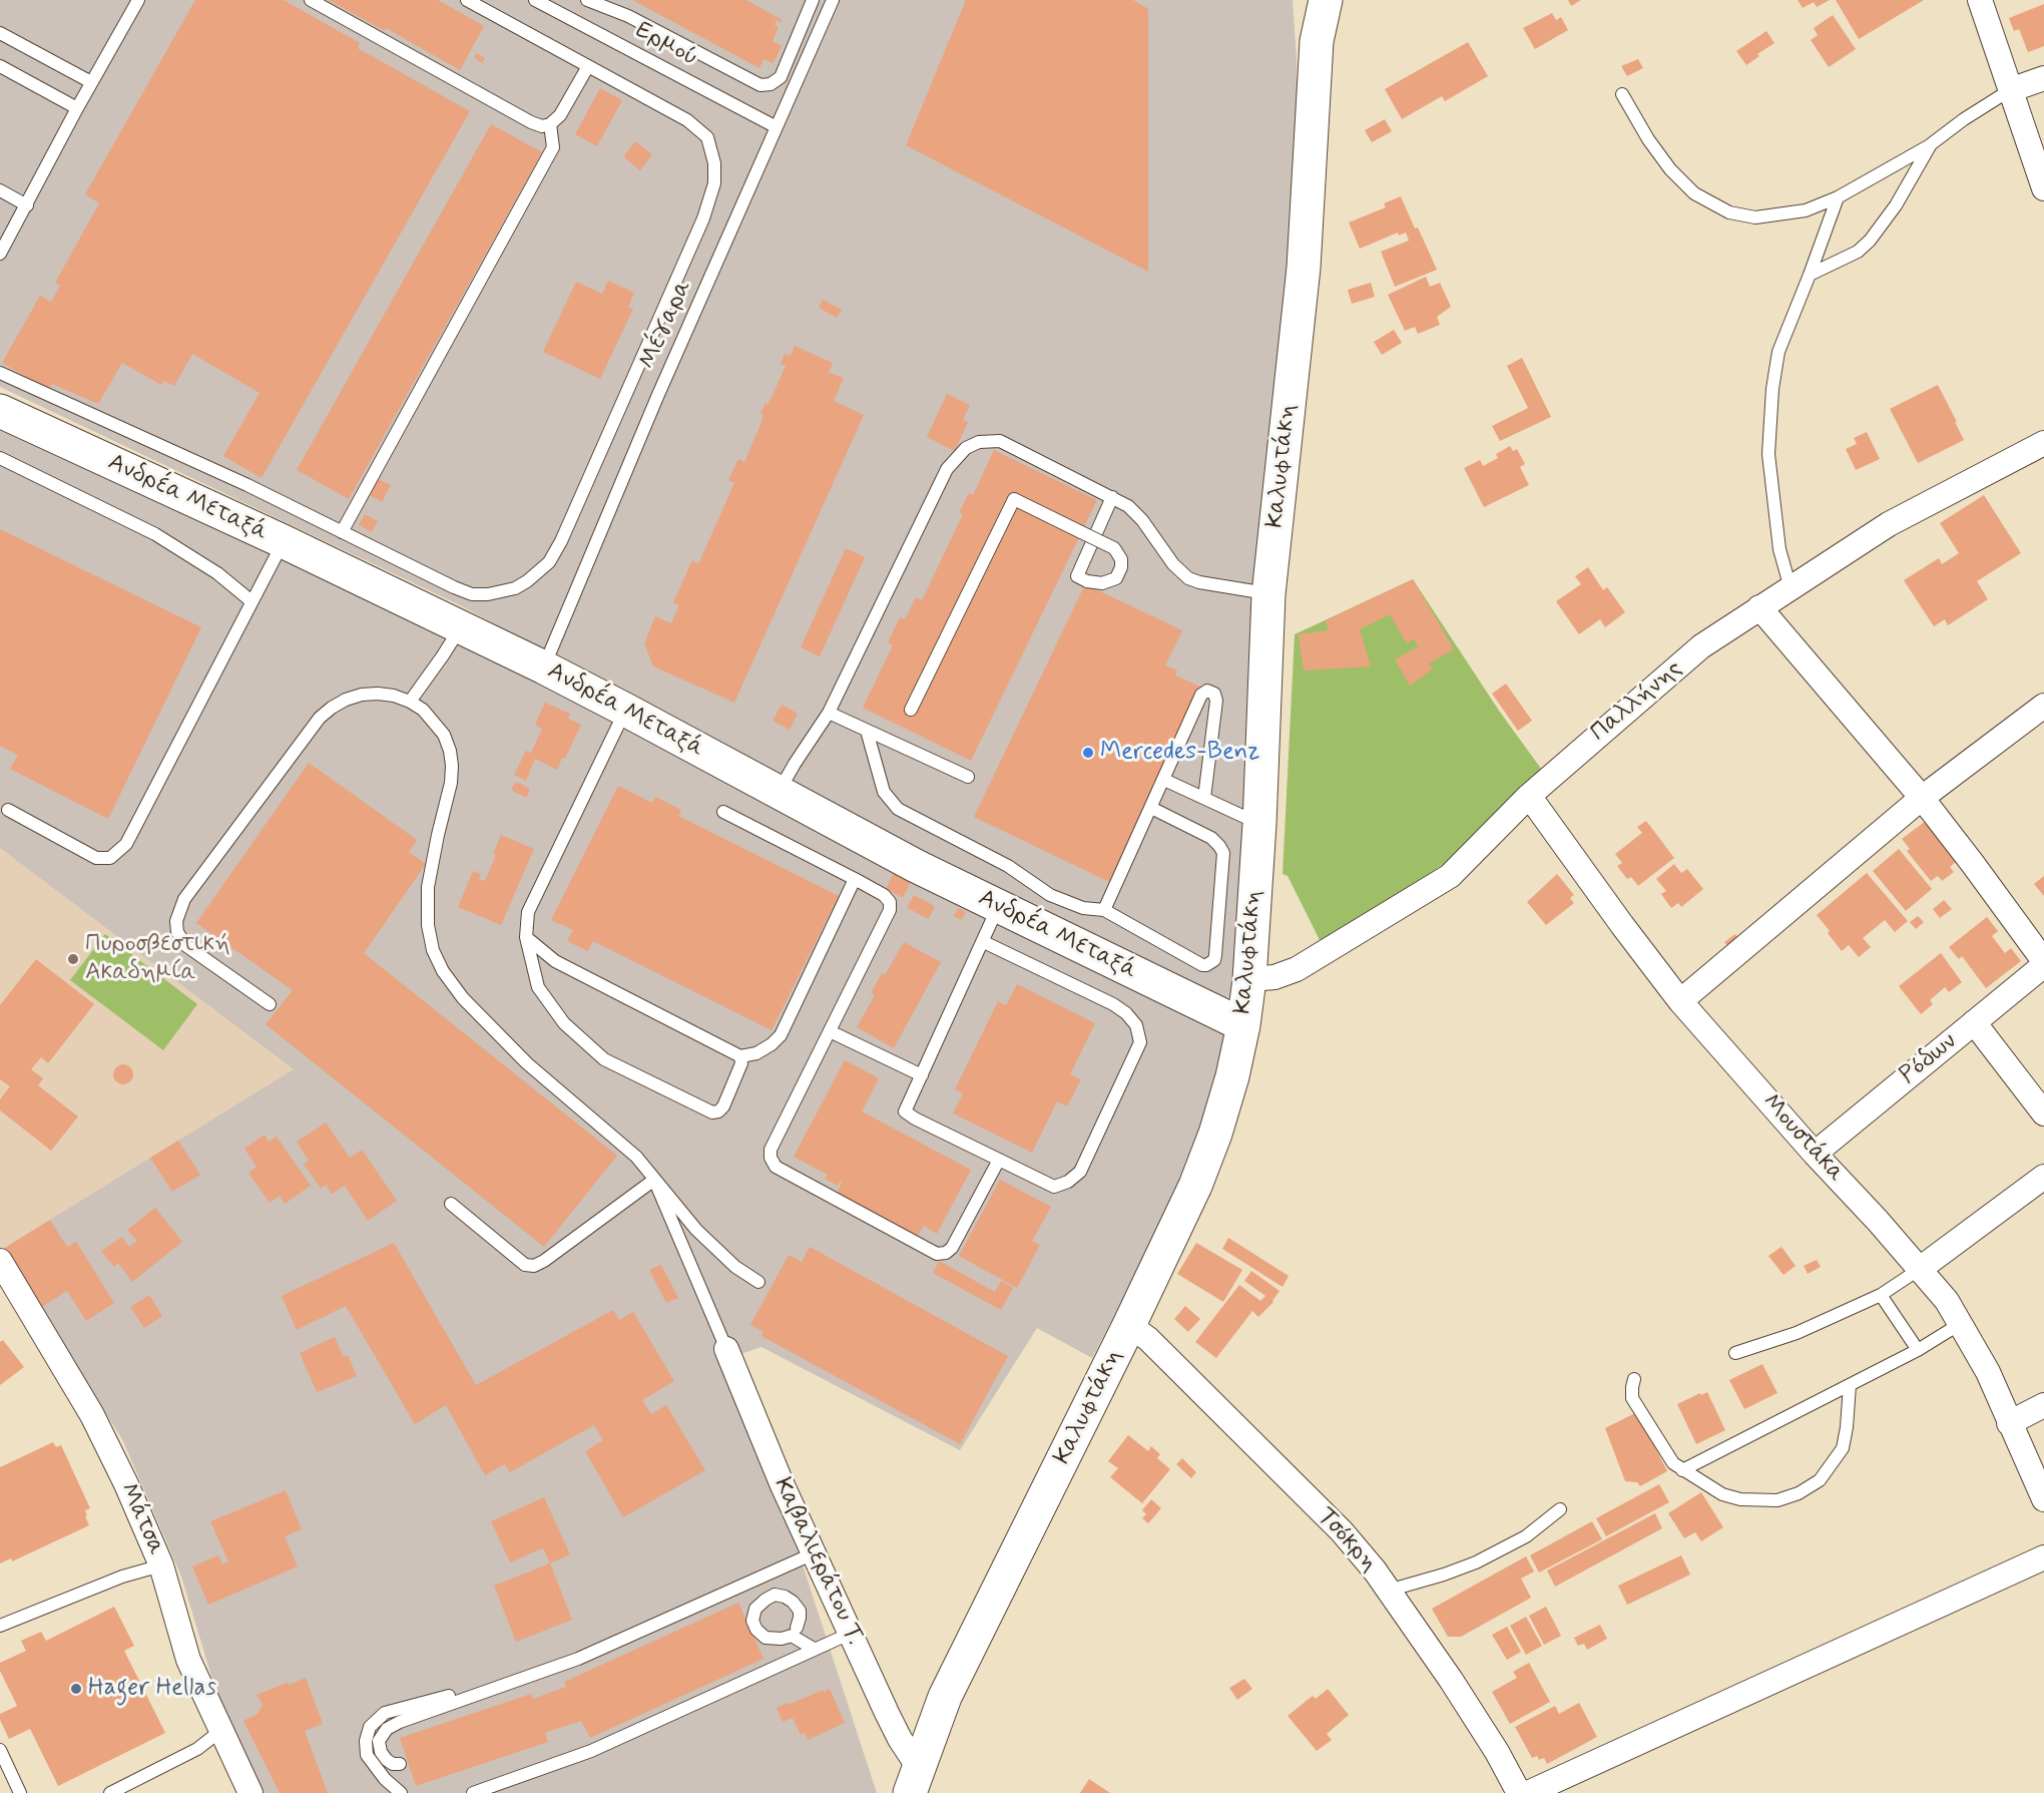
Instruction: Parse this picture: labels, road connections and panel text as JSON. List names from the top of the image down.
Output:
{
  "streets": {
    "main road": ["Καλυφτάκη", "Ανδρέα Μεταξά"],
    "street": [
      "Παλλήνης",
      "Ρόδων",
      "Μουστάκα",
      "Μάτσα",
      "Τσόκρη",
      "Καβαλιεράτου Τ."
    ],
    "lane": ["Ερμού", "Μέγαρα"]
  },
  "crossings": [
    ["Ερμού", "Μέγαρα"],
    ["Μέγαρα", "Ανδρέα Μεταξά"],
    ["Καλυφτάκη", "Ανδρέα Μεταξά"],
    ["Καλυφτάκη", "Παλλήνης"],
    ["Καλυφτάκη", "Τσόκρη"],
    ["Καλυφτάκη", "Καβαλιεράτου Τ."],
    ["Παλλήνης", "Μουστάκα"],
    ["Ρόδων", "Μουστάκα"]
  ],
  "places": ["Mercedes-Benz", "Πυροσβεστική Ακαδημία", "Hager Hellas"]
}
